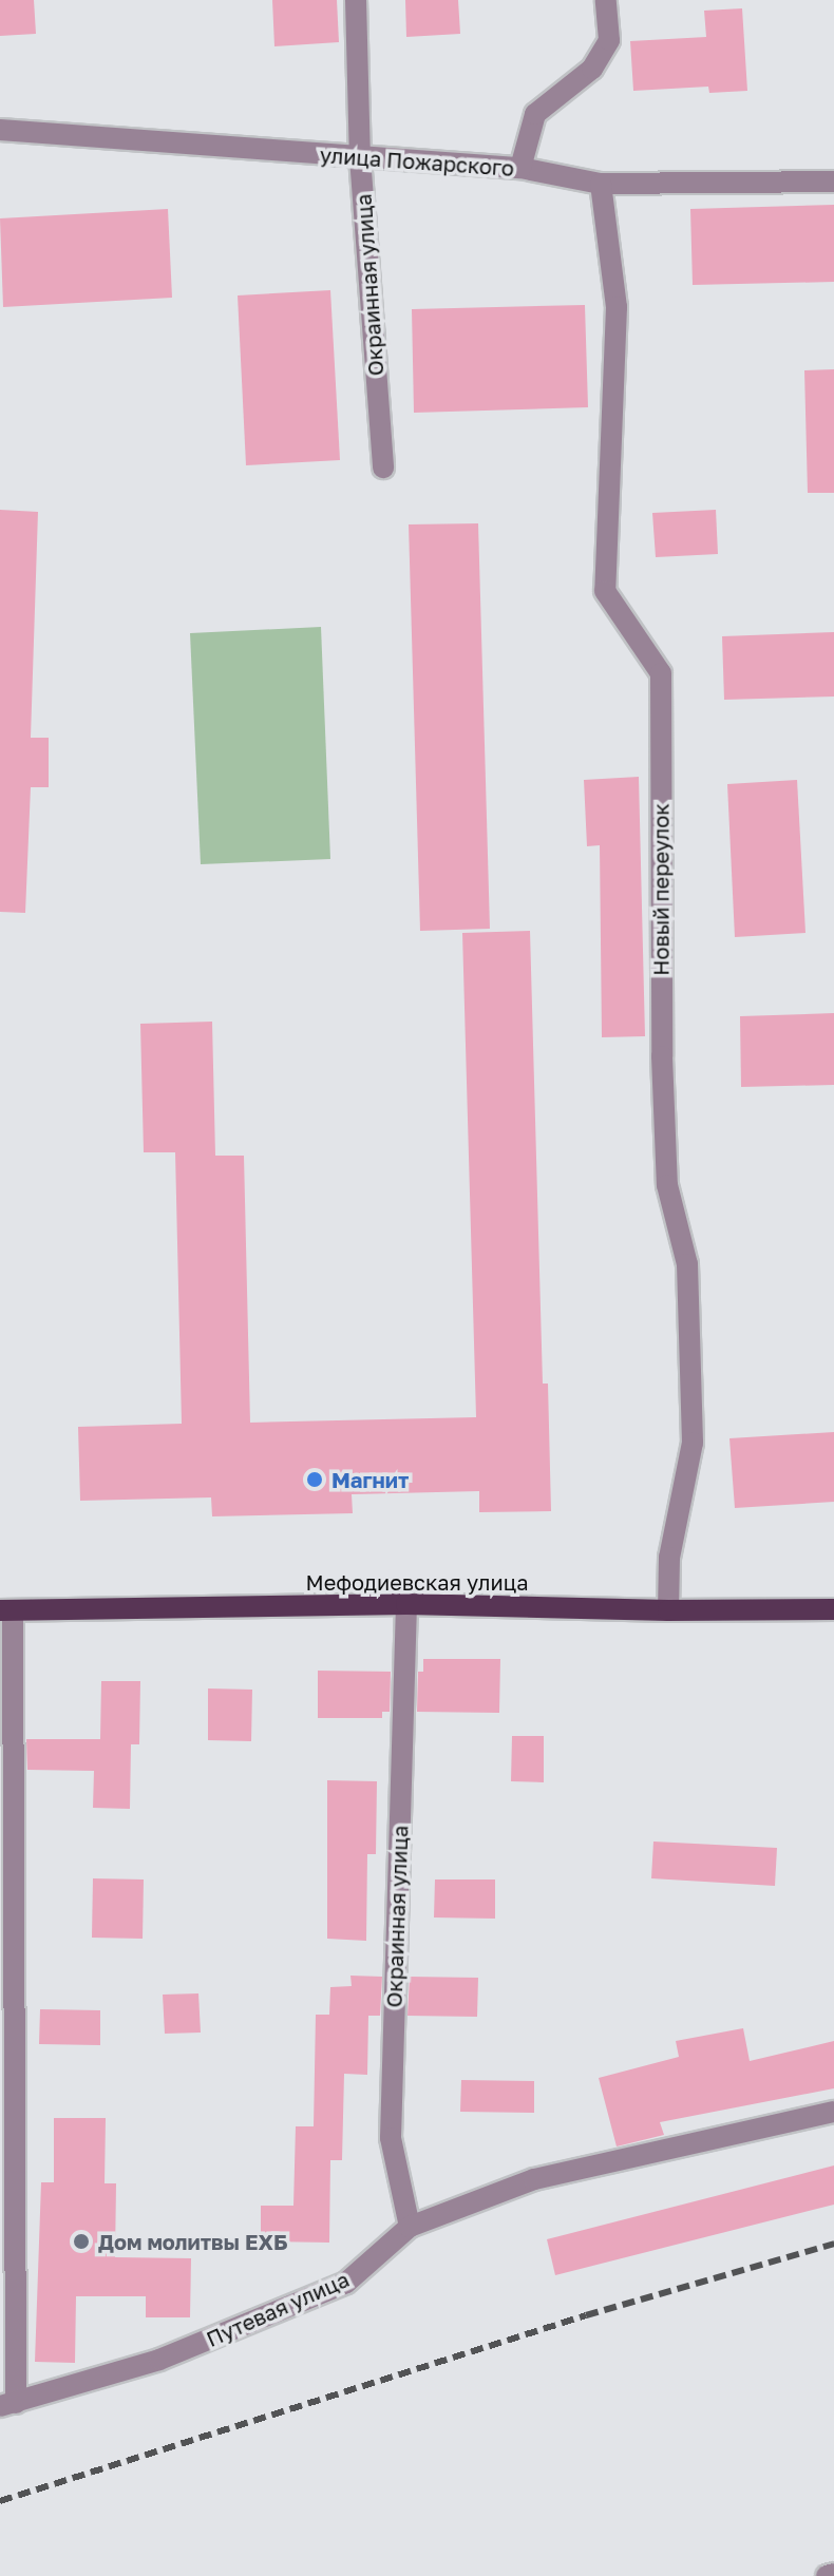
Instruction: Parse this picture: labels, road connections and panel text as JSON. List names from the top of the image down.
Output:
{
  "streets": {
    "main road": ["Мефодиевская улица"],
    "street": [
      "улица Пожарского",
      "Окраинная улица",
      "Новый переулок",
      "Путевая улица"
    ]
  },
  "crossings": [
    ["улица Пожарского", "Окраинная улица"],
    ["улица Пожарского", "Новый переулок"],
    ["Окраинная улица", "Мефодиевская улица"],
    ["Окраинная улица", "Путевая улица"],
    ["Новый переулок", "Мефодиевская улица"]
  ],
  "places": ["Магнит", "Дом молитвы ЕХБ"]
}
